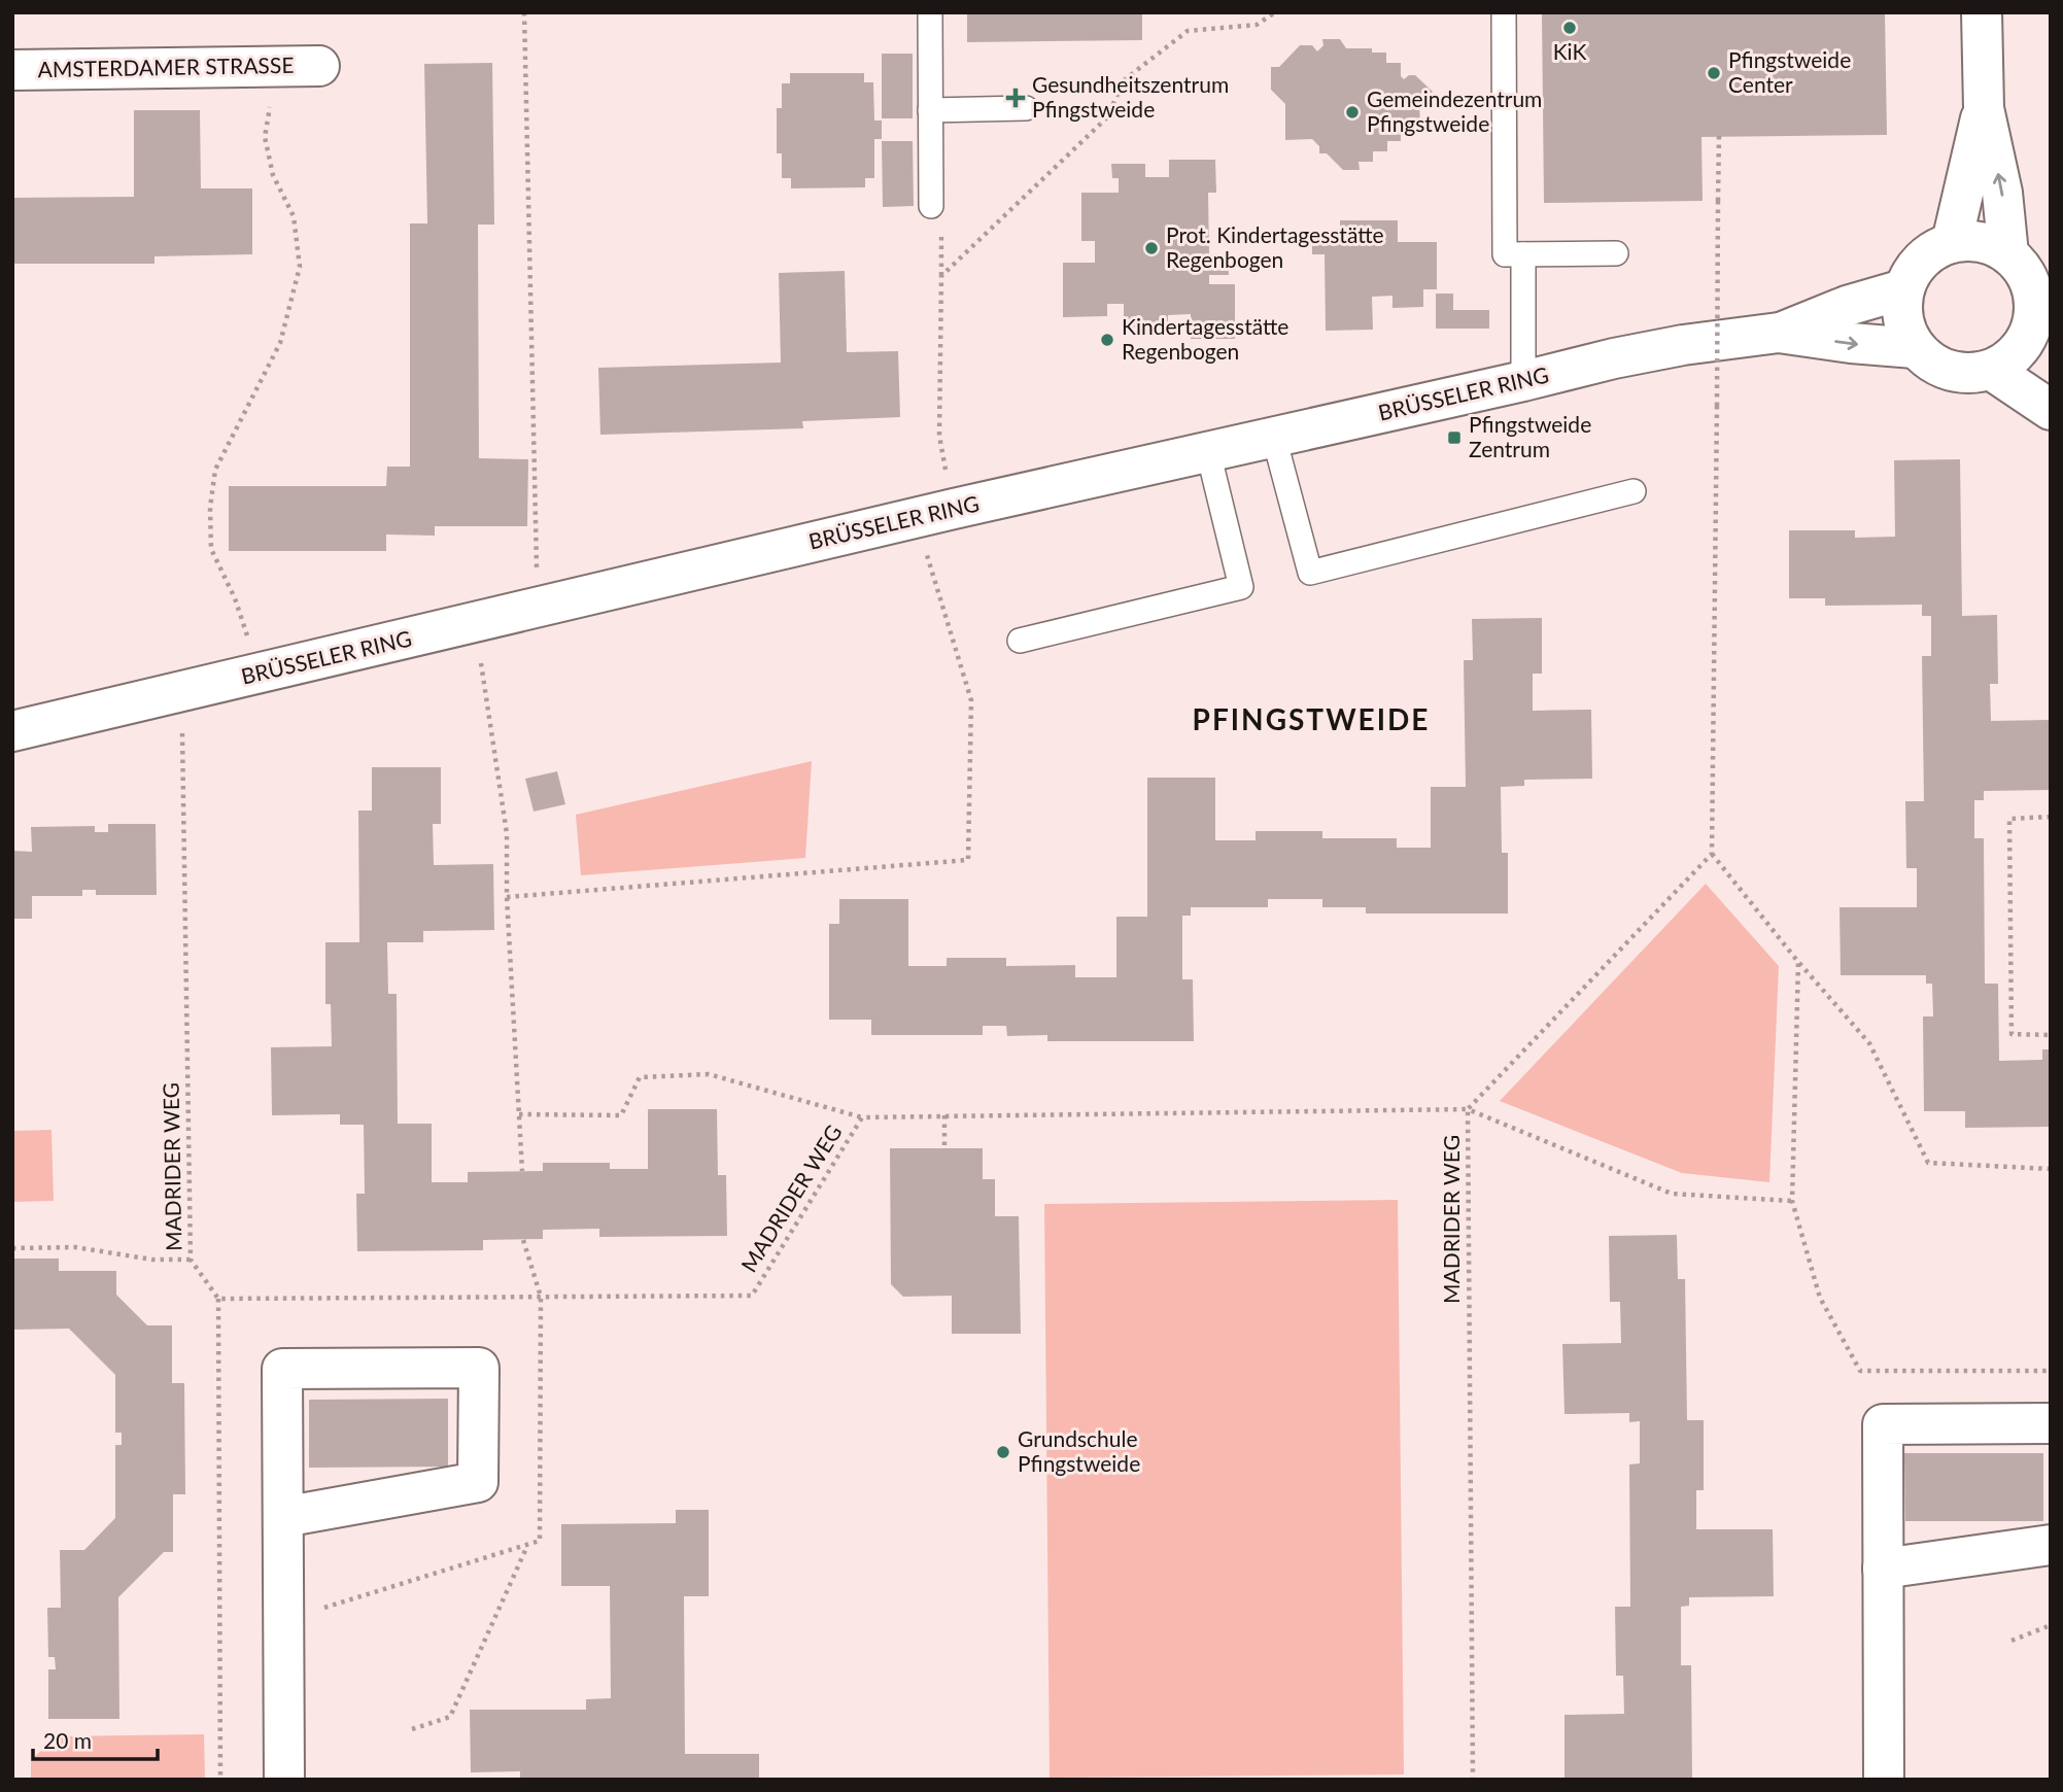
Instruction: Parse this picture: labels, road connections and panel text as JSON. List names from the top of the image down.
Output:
{
  "streets": {
    "street": ["AMSTERDAMER STRASSE", "BRÜSSELER RING"],
    "path": ["MADRIDER WEG"]
  },
  "crossings": [
    ["BRÜSSELER RING", "MADRIDER WEG"]
  ],
  "districts": ["PFINGSTWEIDE"],
  "places": {
    "other": [
      "KiK",
      "Pfingstweide Center",
      "Gemeindezentrum Pfingstweide",
      "Prot. Kindertagesstätte Regenbogen",
      "Kindertagesstätte Regenbogen",
      "Grundschule Pfingstweide"
    ],
    "health": ["Gesundheitszentrum Pfingstweide"],
    "transit": ["Pfingstweide Zentrum"]
  },
  "scale_bar": "20 m"
}
